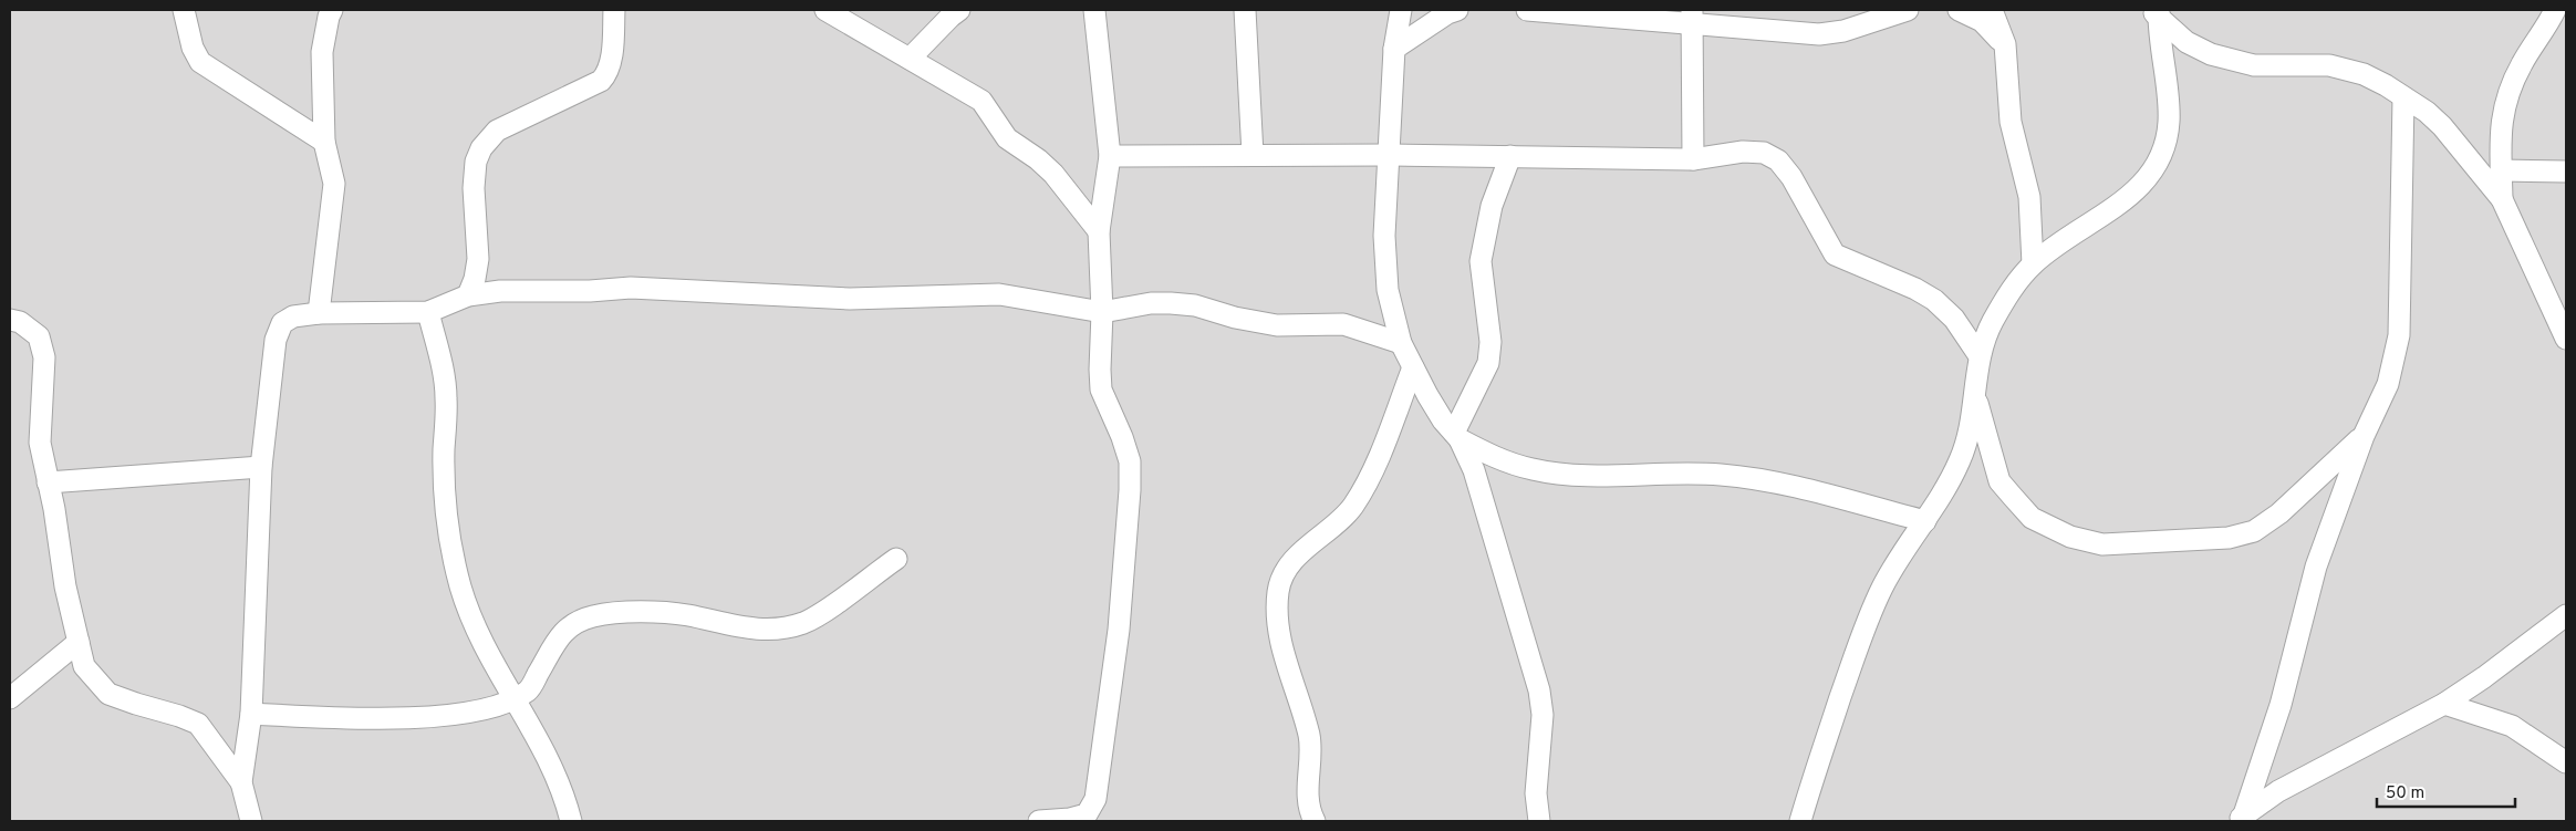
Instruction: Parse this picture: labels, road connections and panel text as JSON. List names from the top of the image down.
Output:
{
  "scale_bar": "50 m"
}
